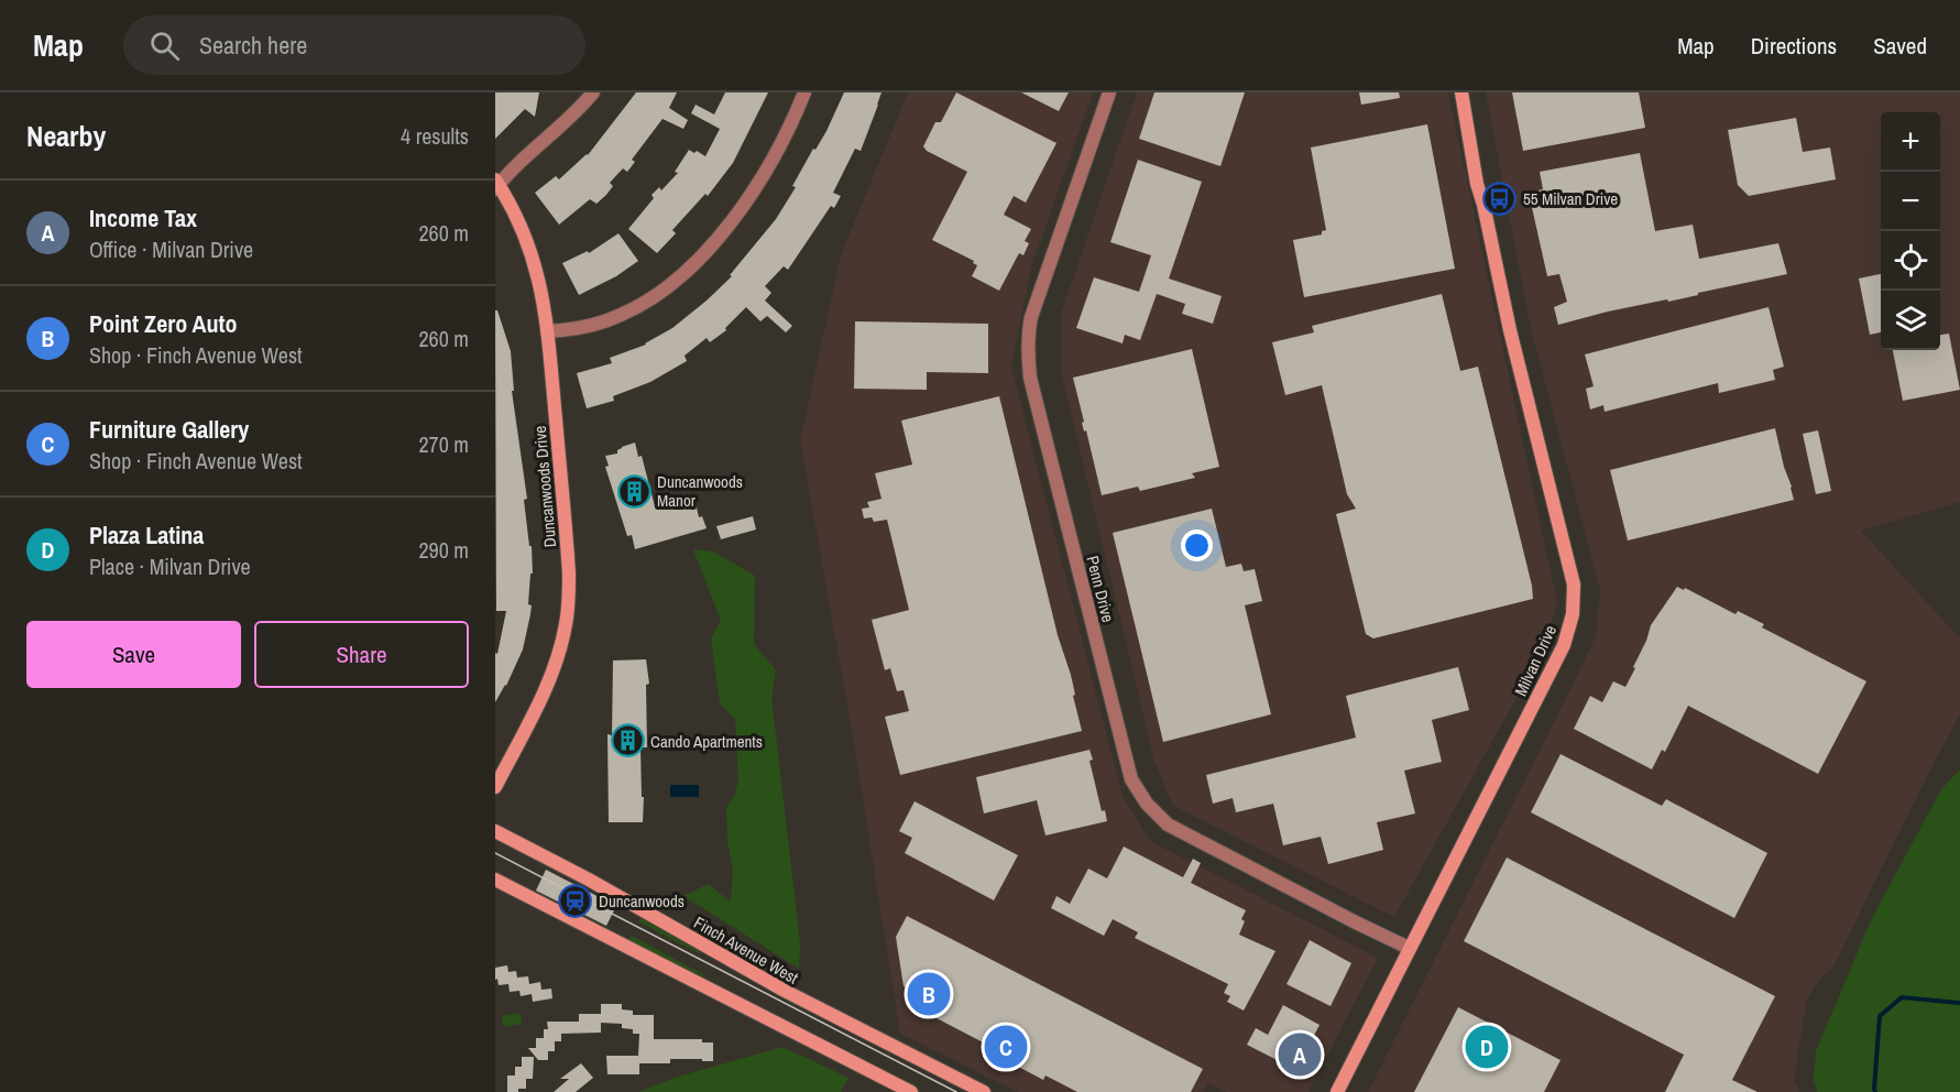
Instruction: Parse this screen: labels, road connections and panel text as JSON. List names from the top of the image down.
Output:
{
  "streets": {
    "street": [
      "Duncanwoods Drive",
      "Penn Drive",
      "Milvan Drive",
      "Finch Avenue West"
    ]
  },
  "crossings": [
    ["Penn Drive", "Milvan Drive"]
  ],
  "places": {
    "bus stop": ["55 Milvan Drive"],
    "building": ["Duncanwoods Manor", "Cando Apartments"],
    "station": ["Duncanwoods"]
  },
  "page": {
    "header": "Map",
    "search": "Search here",
    "nav": ["Map", "Directions", "Saved"],
    "heading": ["Nearby", "4 results"],
    "map_buttons": ["+", "−"],
    "list": [
      {
        "mark": "A",
        "name": "Income Tax",
        "note": "Office · Milvan Drive",
        "value": "260 m"
      },
      {
        "mark": "B",
        "name": "Point Zero Auto",
        "note": "Shop · Finch Avenue West",
        "value": "260 m"
      },
      {
        "mark": "C",
        "name": "Furniture Gallery",
        "note": "Shop · Finch Avenue West",
        "value": "270 m"
      },
      {
        "mark": "D",
        "name": "Plaza Latina",
        "note": "Place · Milvan Drive",
        "value": "290 m"
      }
    ],
    "buttons": ["Save", "Share"],
    "pins": [
      "B",
      "C",
      "D",
      "A"
    ]
  }
}
